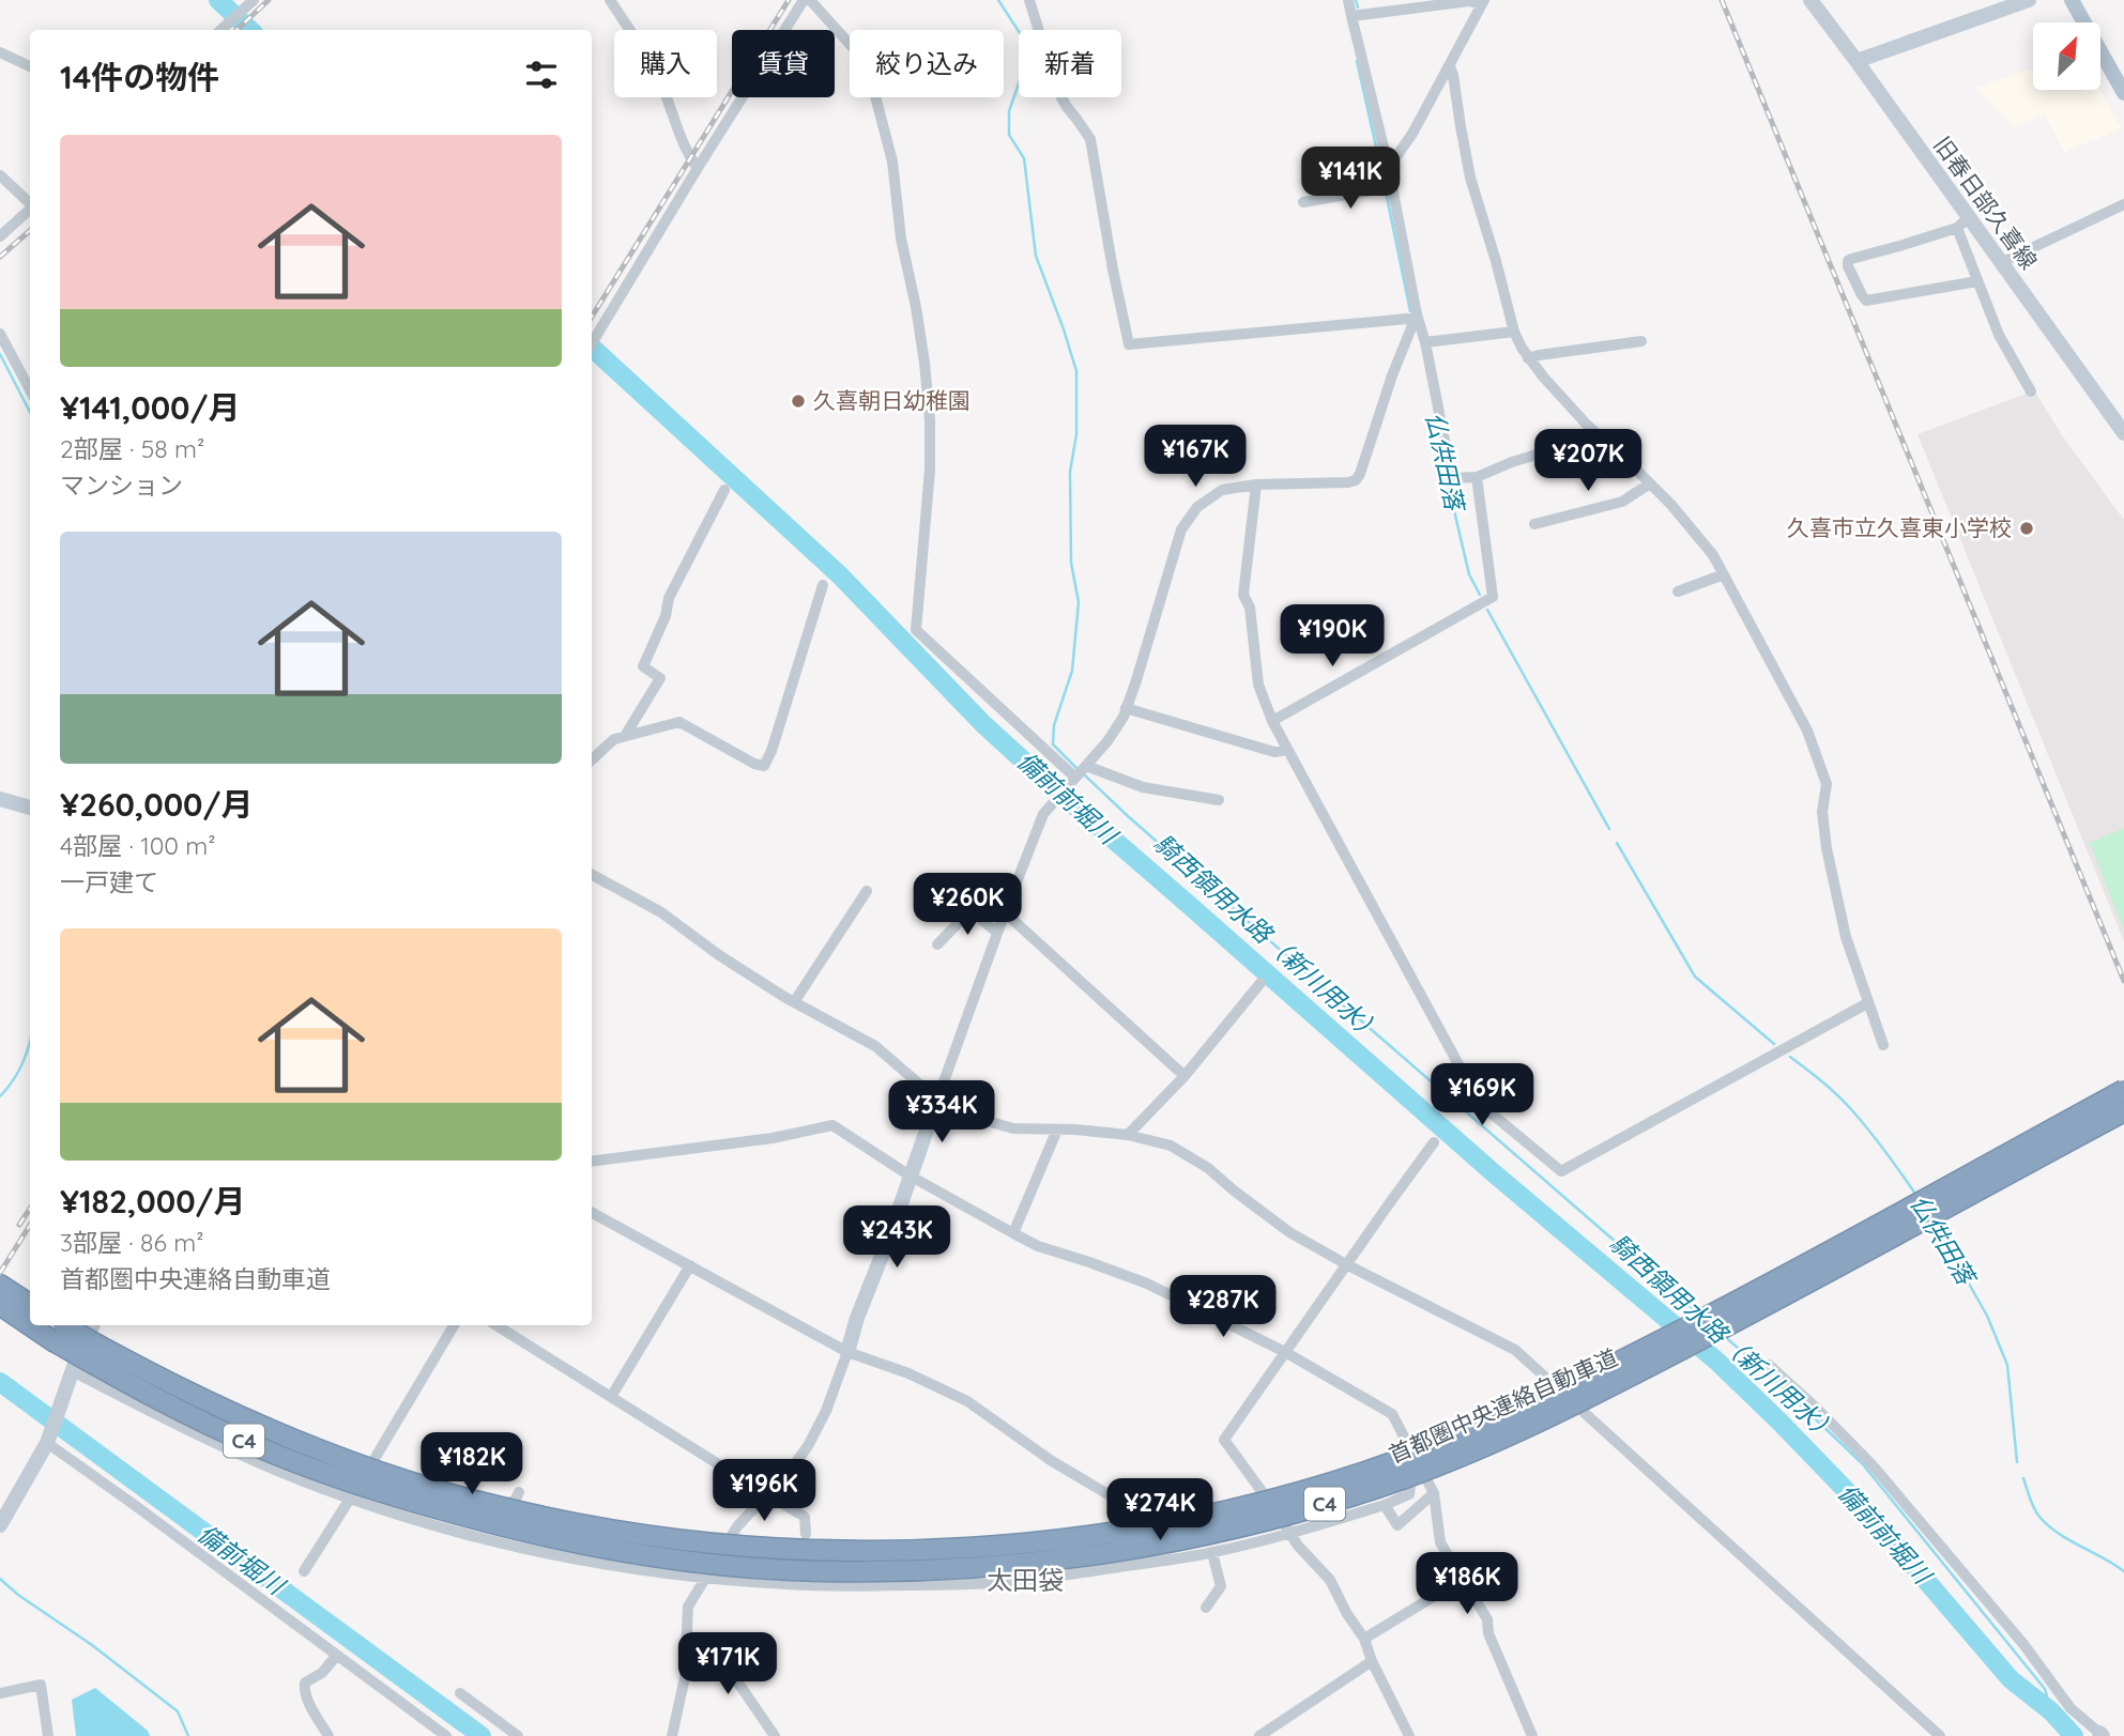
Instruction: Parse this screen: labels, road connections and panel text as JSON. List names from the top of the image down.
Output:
{
  "streets": {
    "highway": ["首都圏中央連絡自動車道", "C4"],
    "street": ["旧春日部久喜線"]
  },
  "districts": ["太田袋"],
  "water": [
    "仏供田落",
    "備前前堀川",
    "騎西領用水路（新川用水）",
    "備前堀川"
  ],
  "places": ["久喜朝日幼稚園", "久喜市立久喜東小学校"],
  "north": "top right",
  "page": {
    "chip": [
      "購入",
      "賃貸",
      "絞り込み",
      "新着"
    ],
    "heading": "14件の物件",
    "list": [
      {
        "name": "¥141,000/月",
        "note": "2部屋 · 58 m² · マンション"
      },
      {
        "name": "¥260,000/月",
        "note": "4部屋 · 100 m² · 一戸建て"
      },
      {
        "name": "¥182,000/月",
        "note": "3部屋 · 86 m² · 首都圏中央連絡自動車道"
      }
    ],
    "price": [
      "¥141K",
      "¥167K",
      "¥207K",
      "¥190K",
      "¥260K",
      "¥169K",
      "¥334K",
      "¥243K",
      "¥287K",
      "¥182K",
      "¥196K",
      "¥274K",
      "¥186K",
      "¥171K"
    ]
  }
}
